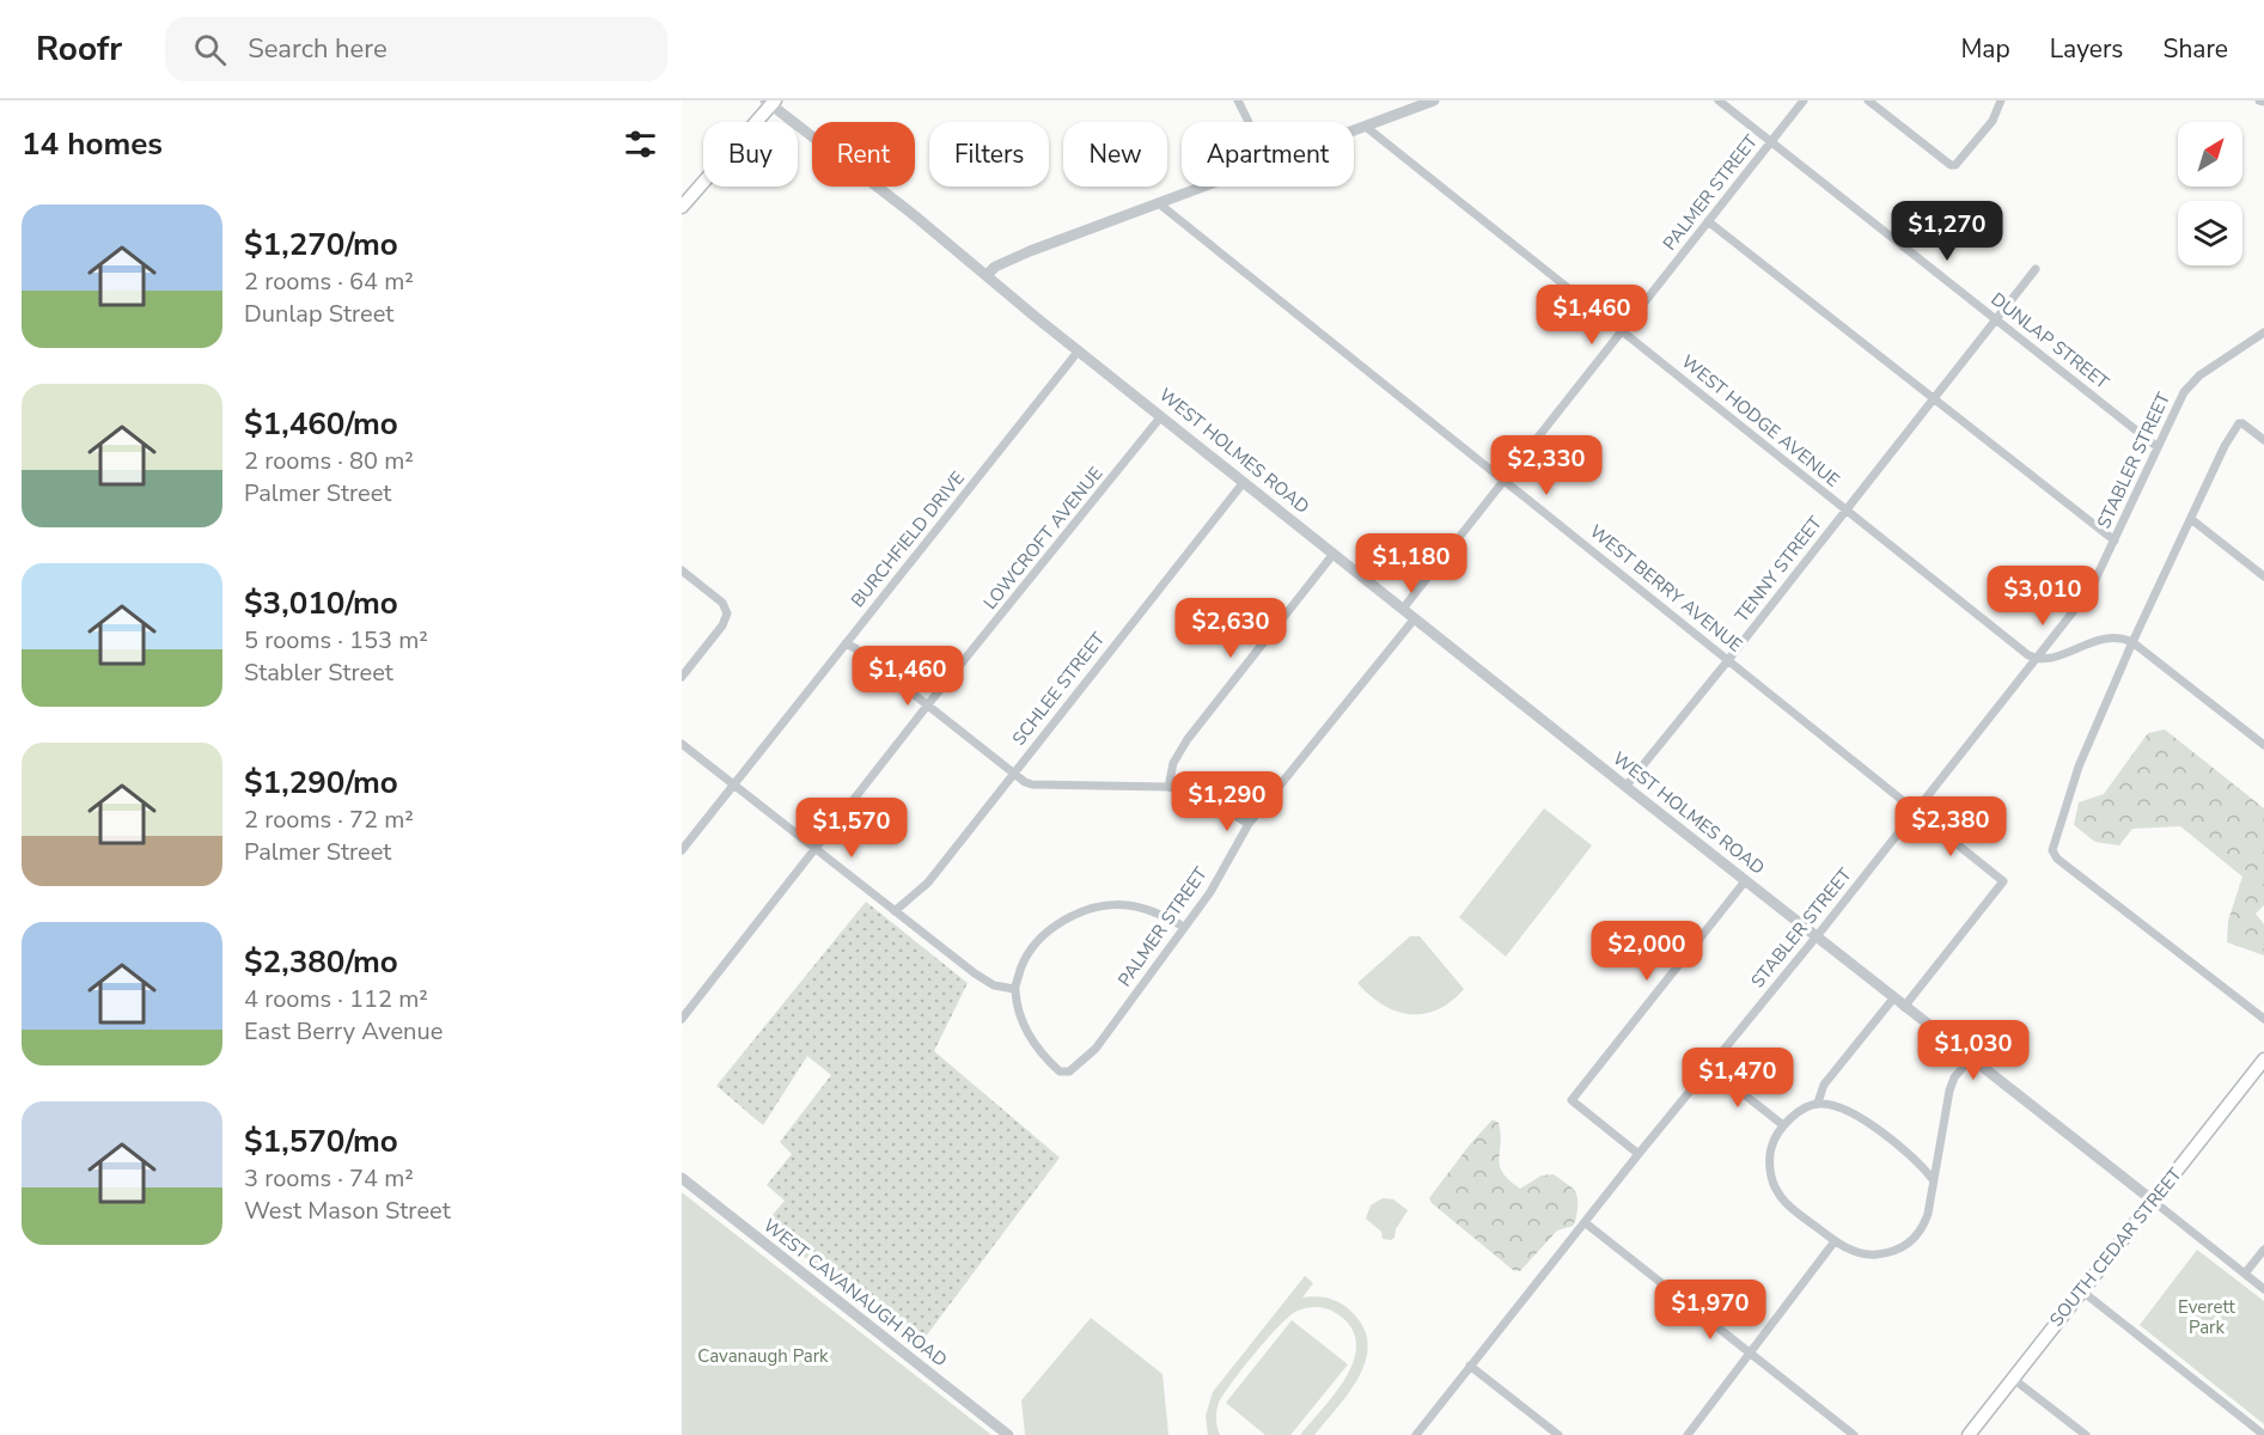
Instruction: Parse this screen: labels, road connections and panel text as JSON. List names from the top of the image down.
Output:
{
  "streets": {
    "main road": ["SOUTH CEDAR STREET"],
    "street": [
      "PALMER STREET",
      "DUNLAP STREET",
      "WEST HODGE AVENUE",
      "WEST HOLMES ROAD",
      "STABLER STREET",
      "LOWCROFT AVENUE",
      "BURCHFIELD DRIVE",
      "TENNY STREET",
      "WEST BERRY AVENUE",
      "SCHLEE STREET",
      "WEST CAVANAUGH ROAD"
    ]
  },
  "crossings": [
    ["PALMER STREET", "DUNLAP STREET"],
    ["PALMER STREET", "WEST HODGE AVENUE"],
    ["PALMER STREET", "WEST HOLMES ROAD"],
    ["PALMER STREET", "WEST BERRY AVENUE"],
    ["DUNLAP STREET", "STABLER STREET"],
    ["DUNLAP STREET", "TENNY STREET"],
    ["WEST HODGE AVENUE", "STABLER STREET"],
    ["WEST HODGE AVENUE", "TENNY STREET"],
    ["WEST HOLMES ROAD", "STABLER STREET"],
    ["WEST HOLMES ROAD", "LOWCROFT AVENUE"],
    ["WEST HOLMES ROAD", "BURCHFIELD DRIVE"],
    ["WEST HOLMES ROAD", "TENNY STREET"],
    ["WEST HOLMES ROAD", "WEST BERRY AVENUE"],
    ["WEST HOLMES ROAD", "SCHLEE STREET"],
    ["WEST HOLMES ROAD", "SOUTH CEDAR STREET"],
    ["STABLER STREET", "WEST BERRY AVENUE"],
    ["TENNY STREET", "WEST BERRY AVENUE"]
  ],
  "parks": ["Everett Park", "Cavanaugh Park"],
  "north": "top right",
  "page": {
    "header": "Roofr",
    "search": "Search here",
    "nav": ["Map", "Layers", "Share"],
    "heading": "14 homes",
    "chip": [
      "Buy",
      "Rent",
      "Filters",
      "New",
      "Apartment"
    ],
    "list": [
      {
        "name": "$1,270/mo",
        "note": "2 rooms · 64 m² · Dunlap Street"
      },
      {
        "name": "$1,460/mo",
        "note": "2 rooms · 80 m² · Palmer Street"
      },
      {
        "name": "$3,010/mo",
        "note": "5 rooms · 153 m² · Stabler Street"
      },
      {
        "name": "$1,290/mo",
        "note": "2 rooms · 72 m² · Palmer Street"
      },
      {
        "name": "$2,380/mo",
        "note": "4 rooms · 112 m² · East Berry Avenue"
      },
      {
        "name": "$1,570/mo",
        "note": "3 rooms · 74 m² · West Mason Street"
      }
    ],
    "price": [
      "$1,270",
      "$1,460",
      "$2,330",
      "$1,180",
      "$3,010",
      "$2,630",
      "$1,460",
      "$1,290",
      "$2,380",
      "$1,570",
      "$2,000",
      "$1,030",
      "$1,470",
      "$1,970"
    ]
  }
}
